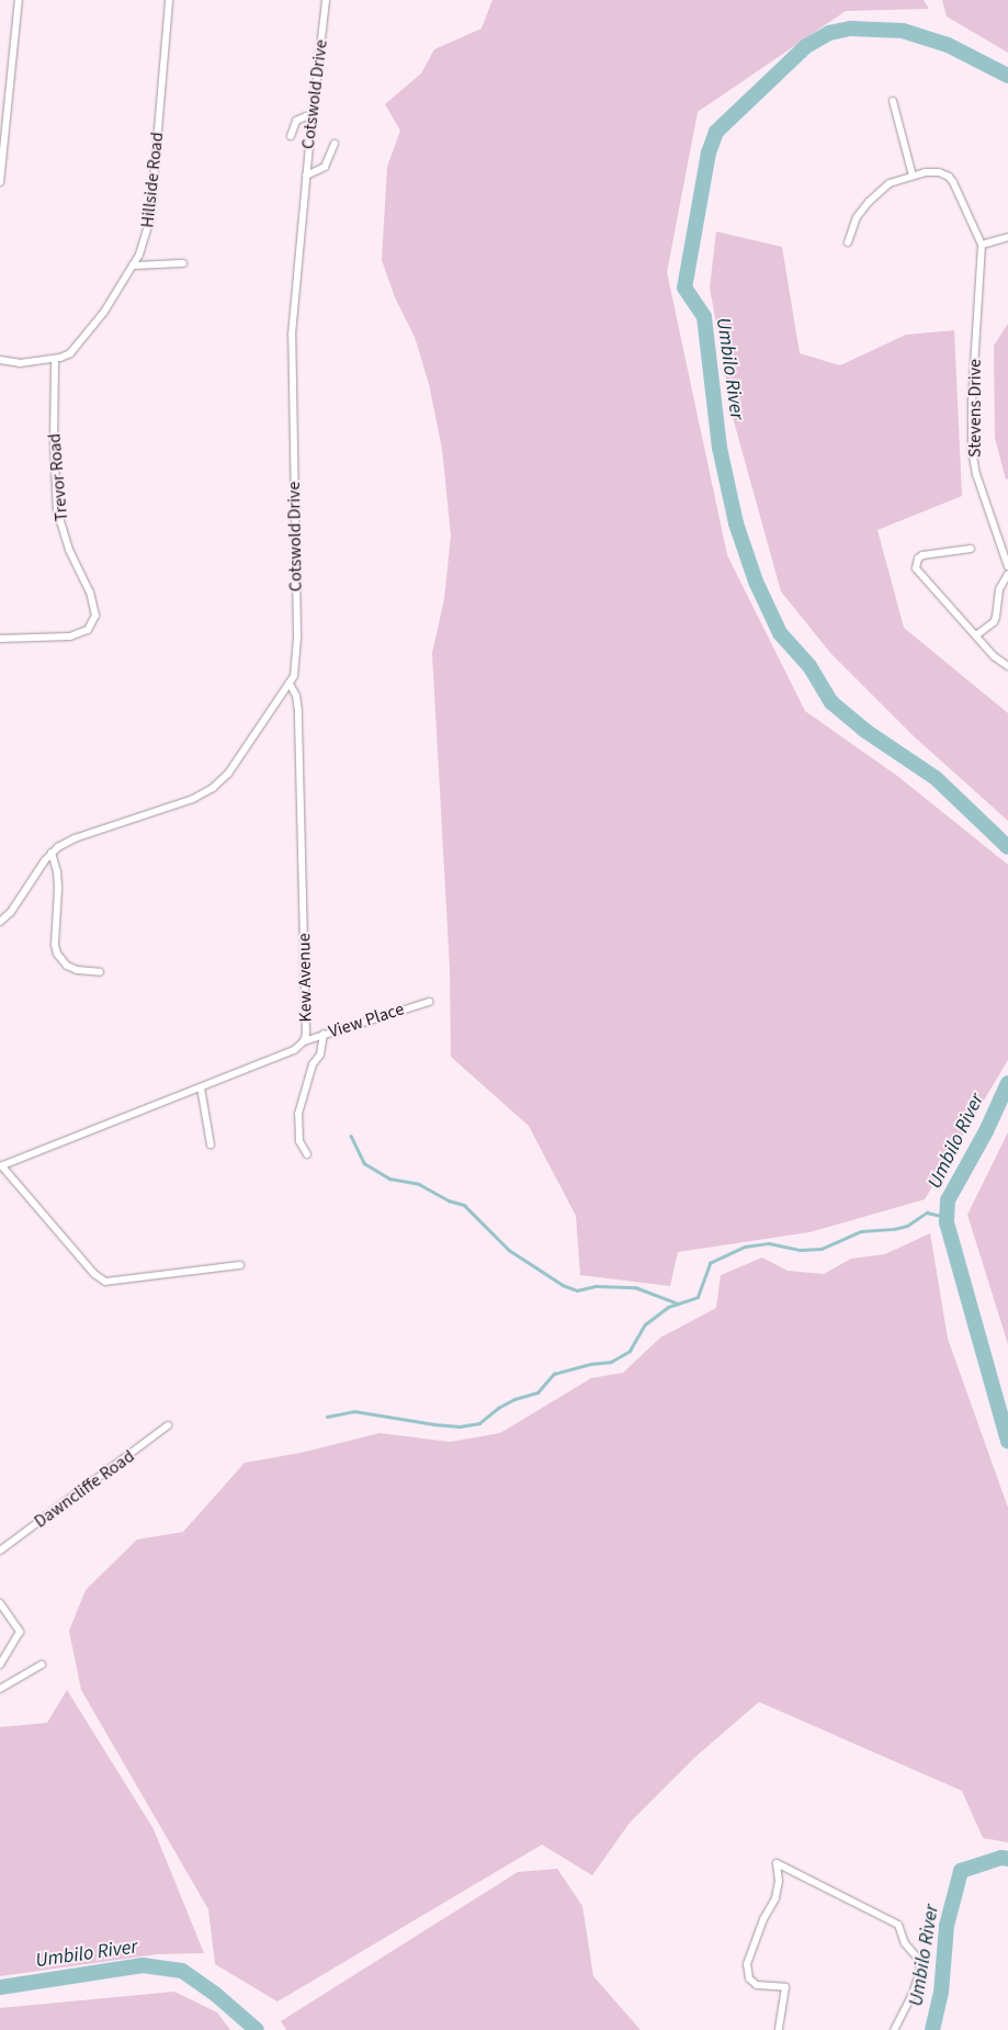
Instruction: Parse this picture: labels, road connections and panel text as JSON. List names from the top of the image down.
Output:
{
  "streets": {
    "street": [
      "Cotswold Drive",
      "Hillside Road",
      "Stevens Drive",
      "Trevor Road",
      "Kew Avenue",
      "View Place",
      "Dawncliffe Road"
    ]
  },
  "crossings": [
    ["Cotswold Drive", "Kew Avenue"],
    ["Hillside Road", "Trevor Road"],
    ["Kew Avenue", "View Place"]
  ],
  "water": ["Umbilo River"]
}
